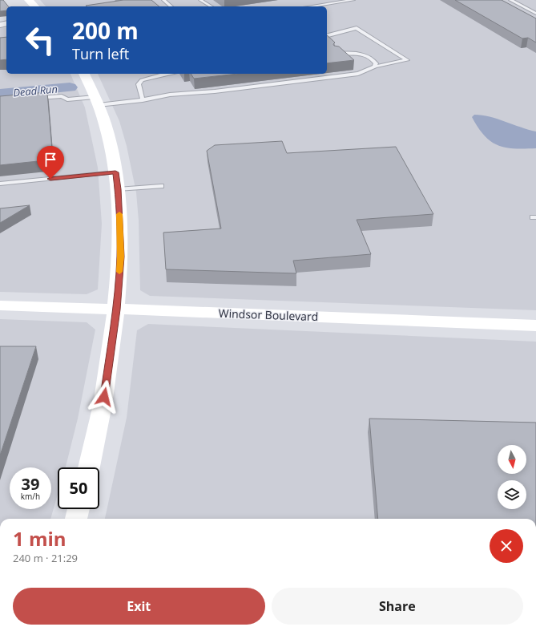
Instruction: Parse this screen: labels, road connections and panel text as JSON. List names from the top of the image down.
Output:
{
  "streets": {
    "main road": ["Windsor Boulevard"]
  },
  "water": ["Dead Run"],
  "north": "bottom",
  "page": {
    "turn": ["200 m", "Turn left"],
    "speed": "39 km/h",
    "limit": "50",
    "heading": ["1 min", "240 m · 21:29"],
    "buttons": ["Exit", "Share"]
  }
}
